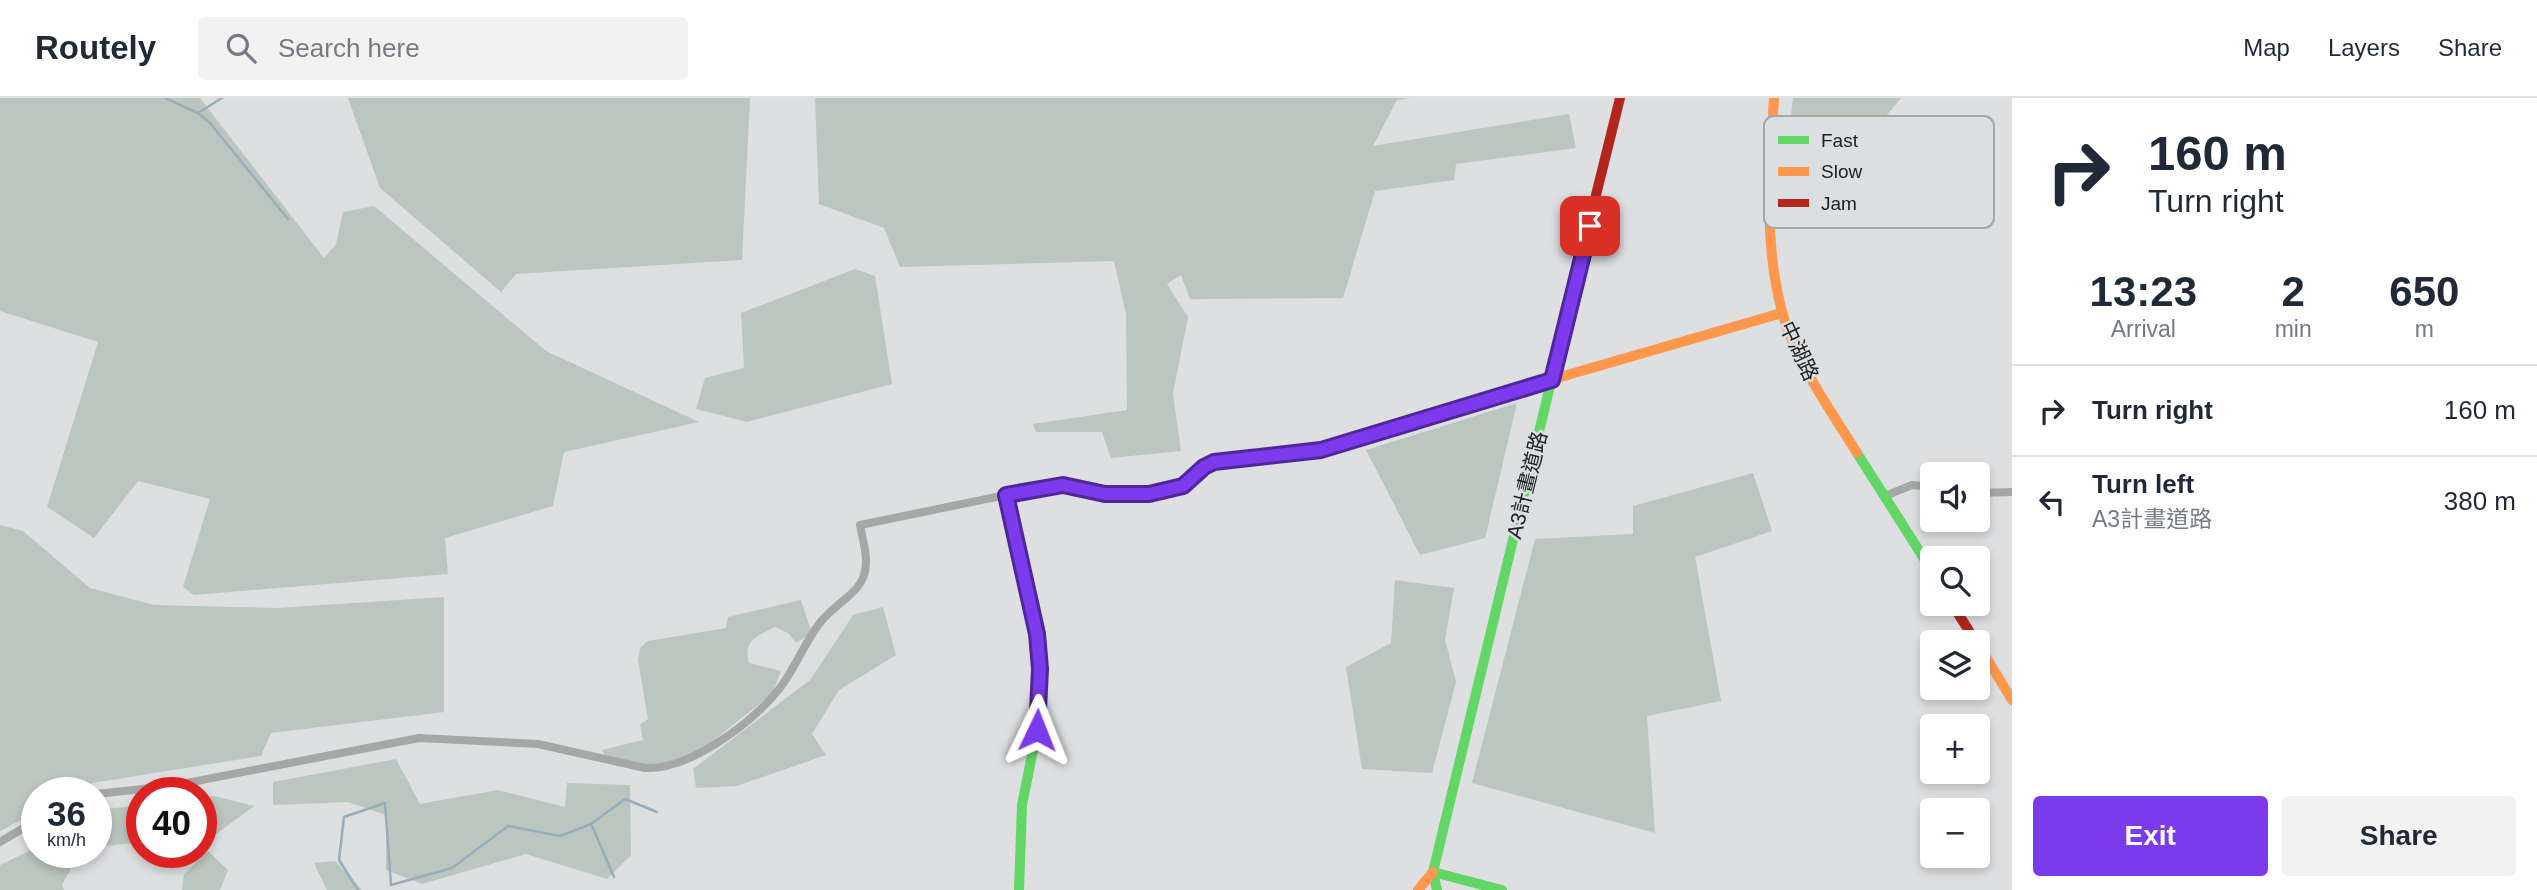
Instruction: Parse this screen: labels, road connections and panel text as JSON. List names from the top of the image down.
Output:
{
  "streets": {
    "street": ["中湖路", "A3計畫道路"]
  },
  "legend": ["Fast", "Slow", "Jam"],
  "page": {
    "header": "Routely",
    "search": "Search here",
    "nav": ["Map", "Layers", "Share"],
    "turn": ["160 m", "Turn right"],
    "eta": [
      "13:23",
      "Arrival",
      "2",
      "min",
      "650",
      "m"
    ],
    "list": [
      {
        "name": "Turn right",
        "value": "160 m"
      },
      {
        "name": "Turn left",
        "note": "A3計畫道路",
        "value": "380 m"
      }
    ],
    "map_buttons": ["+", "−"],
    "speed": "36 km/h",
    "limit": "40",
    "buttons": ["Exit", "Share"]
  }
}
